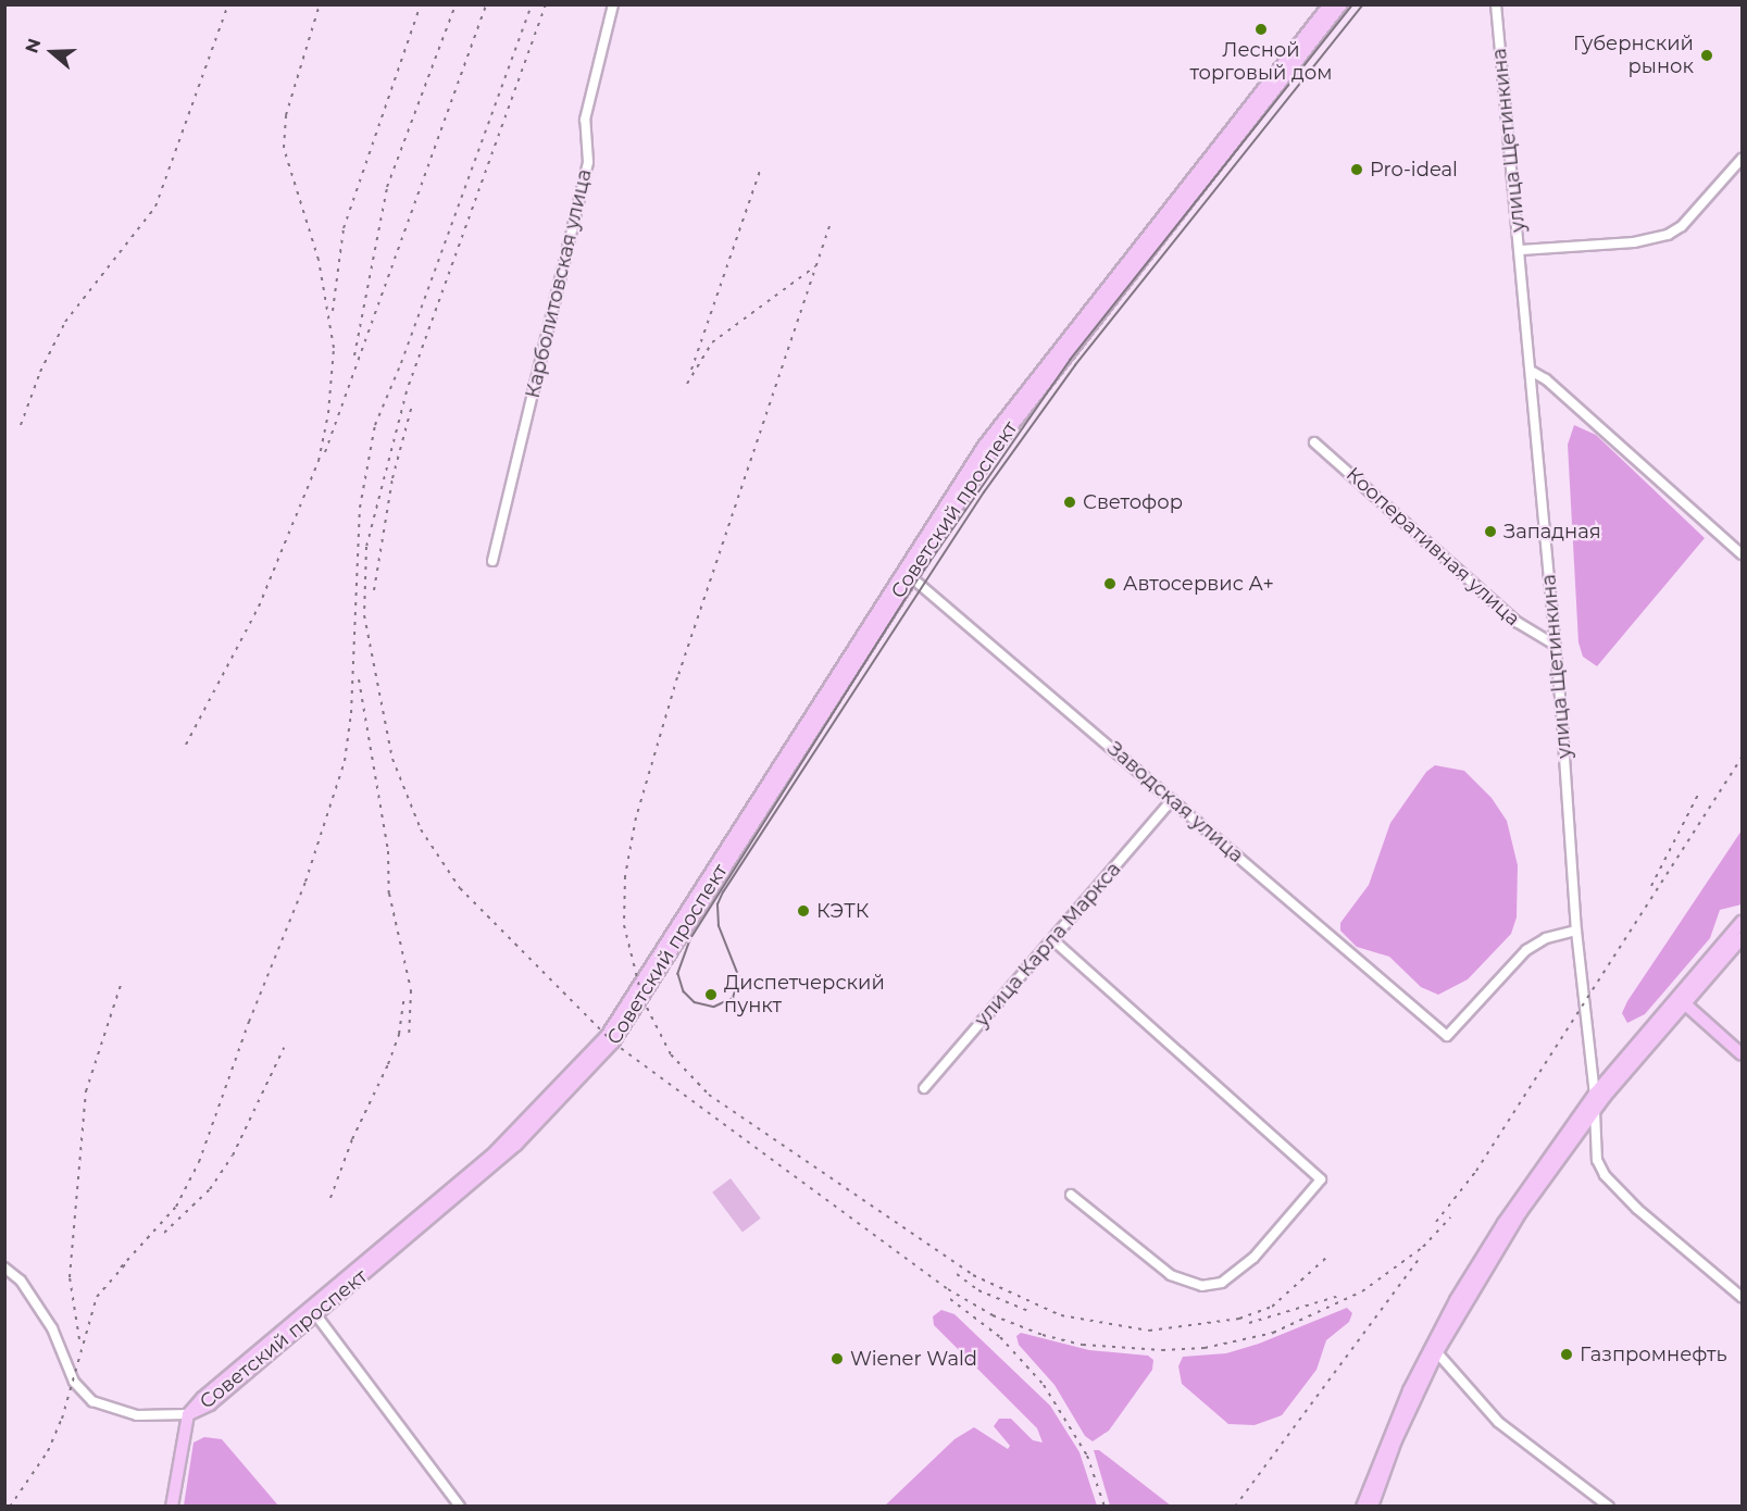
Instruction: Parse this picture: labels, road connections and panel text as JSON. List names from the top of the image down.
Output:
{
  "streets": {
    "main road": ["Советский проспект"],
    "street": [
      "улица Щетинкина",
      "Карболитовская улица",
      "Кооперативная улица",
      "Заводская улица",
      "улица Карла Маркса"
    ]
  },
  "crossings": [
    ["улица Щетинкина", "Кооперативная улица"],
    ["улица Щетинкина", "Заводская улица"],
    ["Советский проспект", "Заводская улица"],
    ["Заводская улица", "улица Карла Маркса"]
  ],
  "places": [
    "Лесной торговый дом",
    "Губернский рынок",
    "Pro-ideal",
    "Светофор",
    "Западная",
    "Автосервис А+",
    "КЭТК",
    "Диспетчерский пункт",
    "Газпромнефть",
    "Wiener Wald"
  ],
  "north": "left"
}
